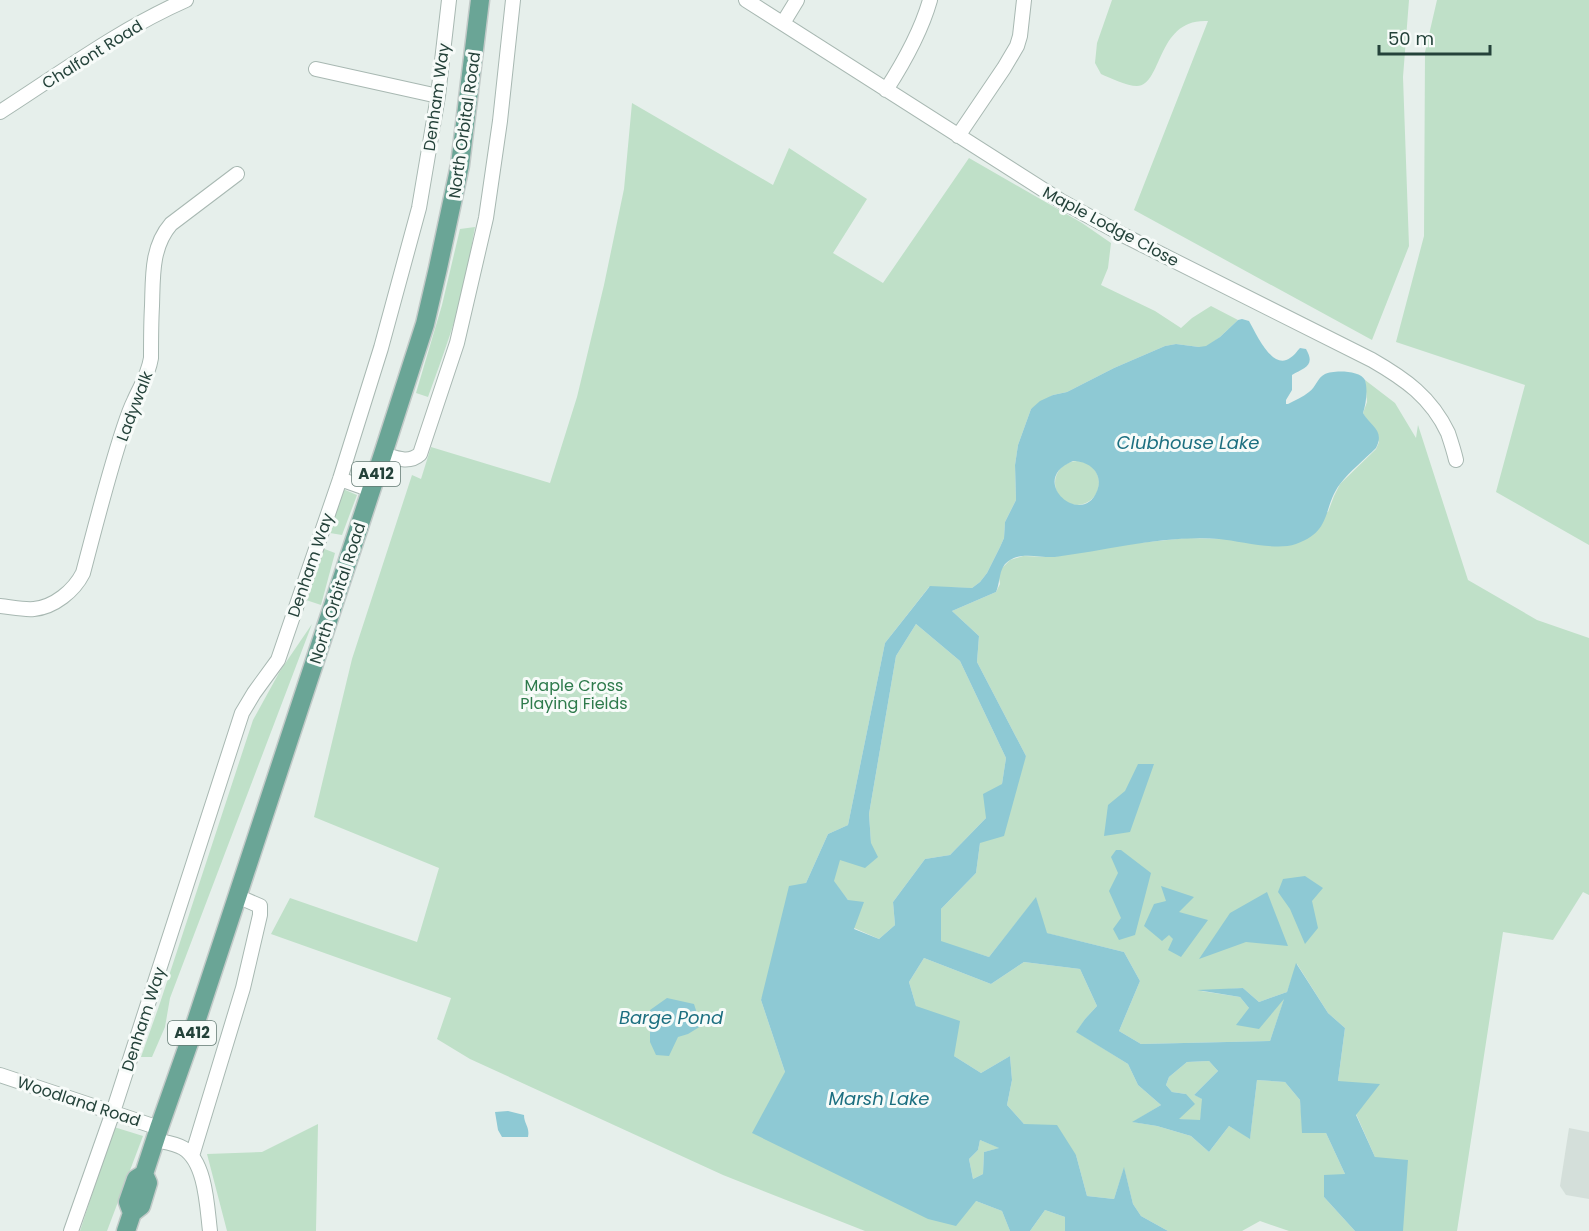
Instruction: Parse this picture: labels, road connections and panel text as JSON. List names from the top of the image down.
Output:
{
  "streets": {
    "main road": ["North Orbital Road", "A412"],
    "street": [
      "Chalfont Road",
      "Denham Way",
      "Maple Lodge Close",
      "Ladywalk",
      "Woodland Road"
    ]
  },
  "crossings": [
    ["Denham Way", "Woodland Road"],
    ["North Orbital Road", "Woodland Road"]
  ],
  "water": ["Clubhouse Lake", "Barge Pond", "Marsh Lake"],
  "parks": ["Maple Cross Playing Fields"],
  "scale_bar": "50 m"
}
